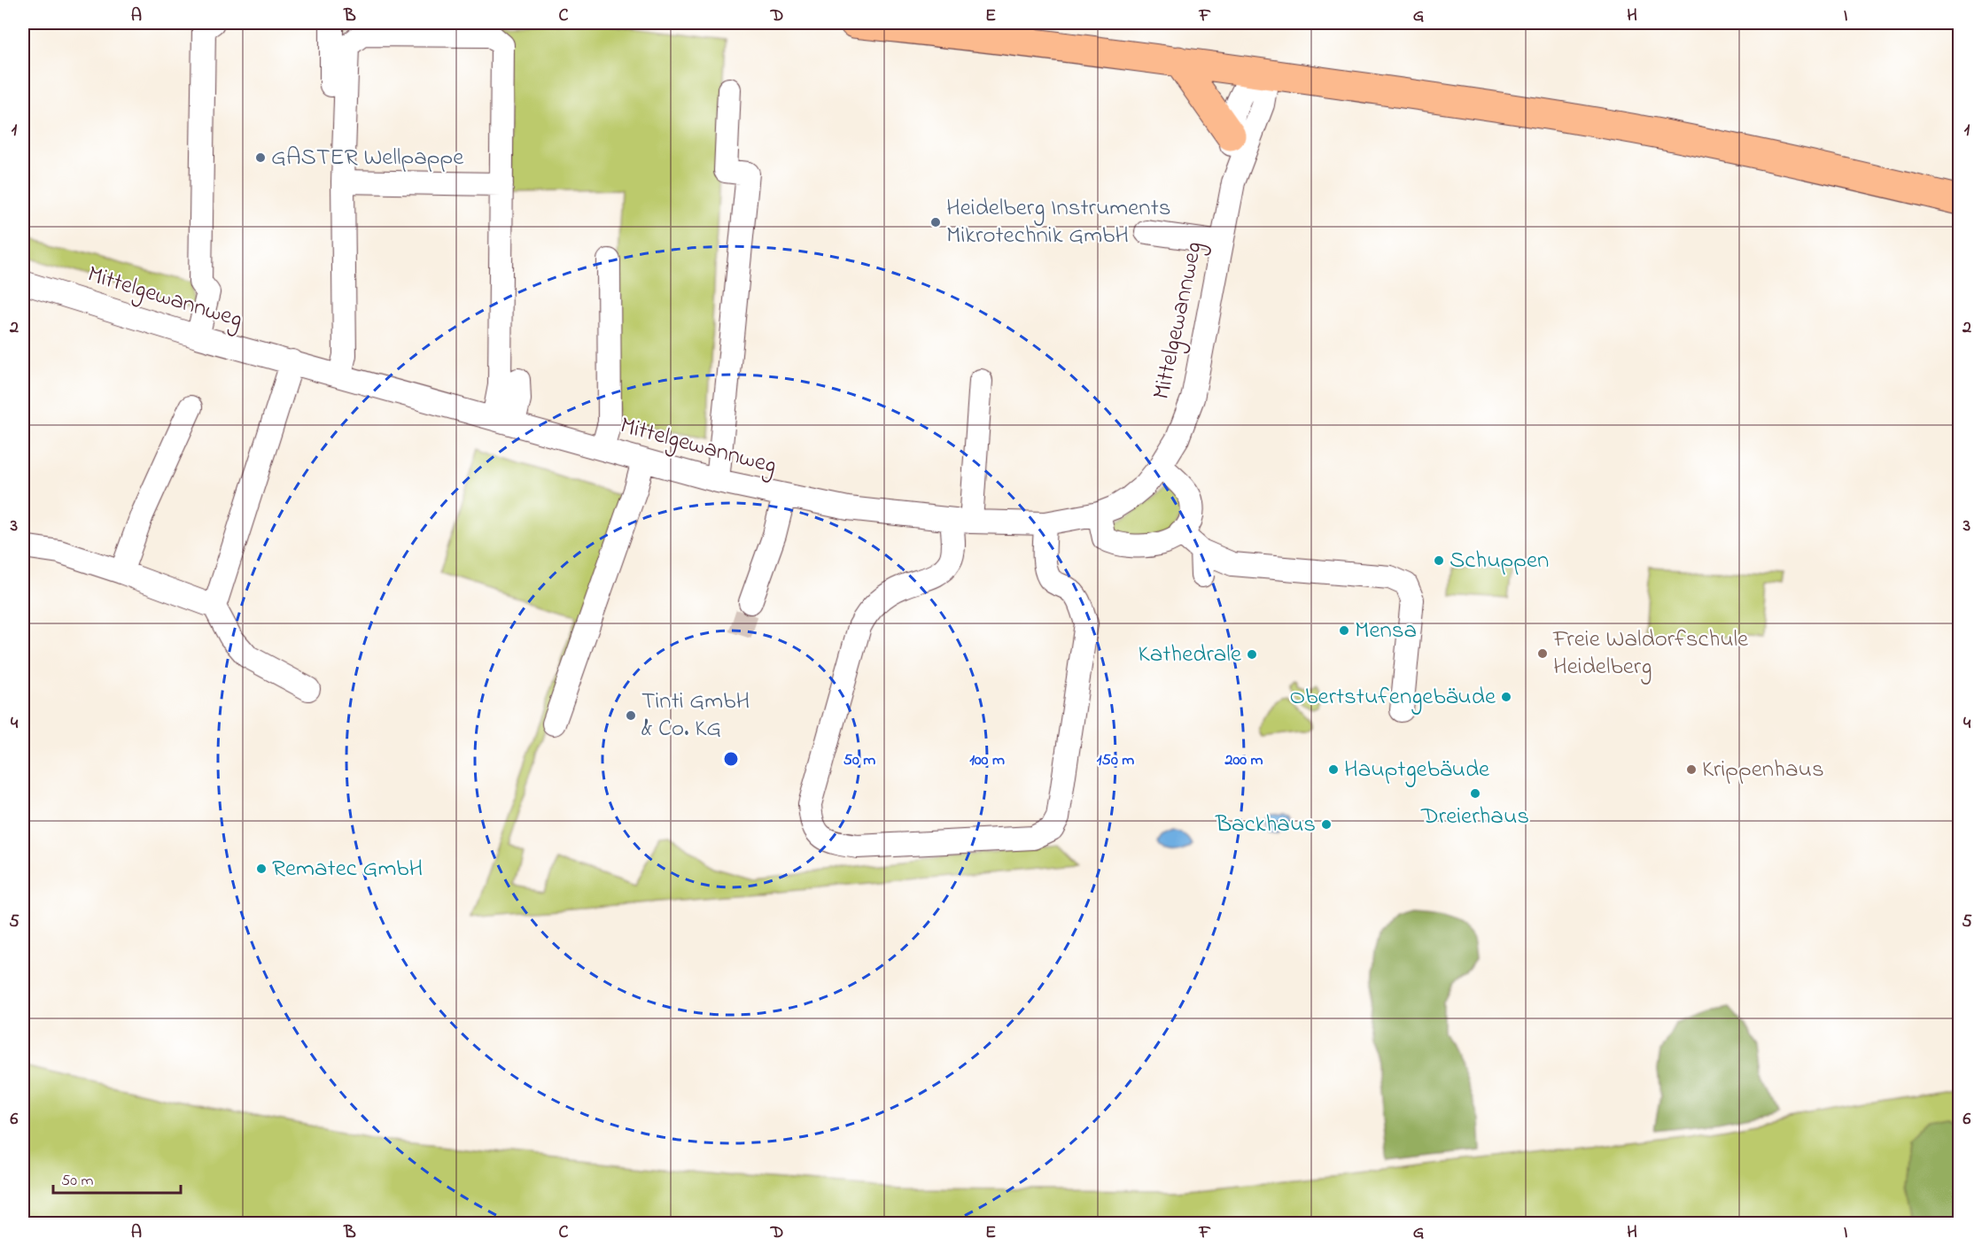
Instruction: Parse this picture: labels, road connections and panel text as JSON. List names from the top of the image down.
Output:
{
  "streets": {
    "street": ["Mittelgewannweg"]
  },
  "places": [
    "GASTER Wellpappe",
    "Heidelberg Instruments Mikrotechnik GmbH",
    "Schuppen",
    "Mensa",
    "Freie Waldorfschule Heidelberg",
    "Kathedrale",
    "Obertstufengebäude",
    "Tinti GmbH & Co. KG",
    "Hauptgebäude",
    "Krippenhaus",
    "Dreierhaus",
    "Backhaus",
    "Rematec GmbH"
  ],
  "scale_bar": "50 m",
  "grid": {
    "columns": [
      "A",
      "B",
      "C",
      "D",
      "E",
      "F",
      "G",
      "H",
      "I"
    ],
    "rows": [
      "1",
      "2",
      "3",
      "4",
      "5",
      "6"
    ]
  },
  "rings": [
    "50 m",
    "100 m",
    "150 m",
    "200 m"
  ]
}
